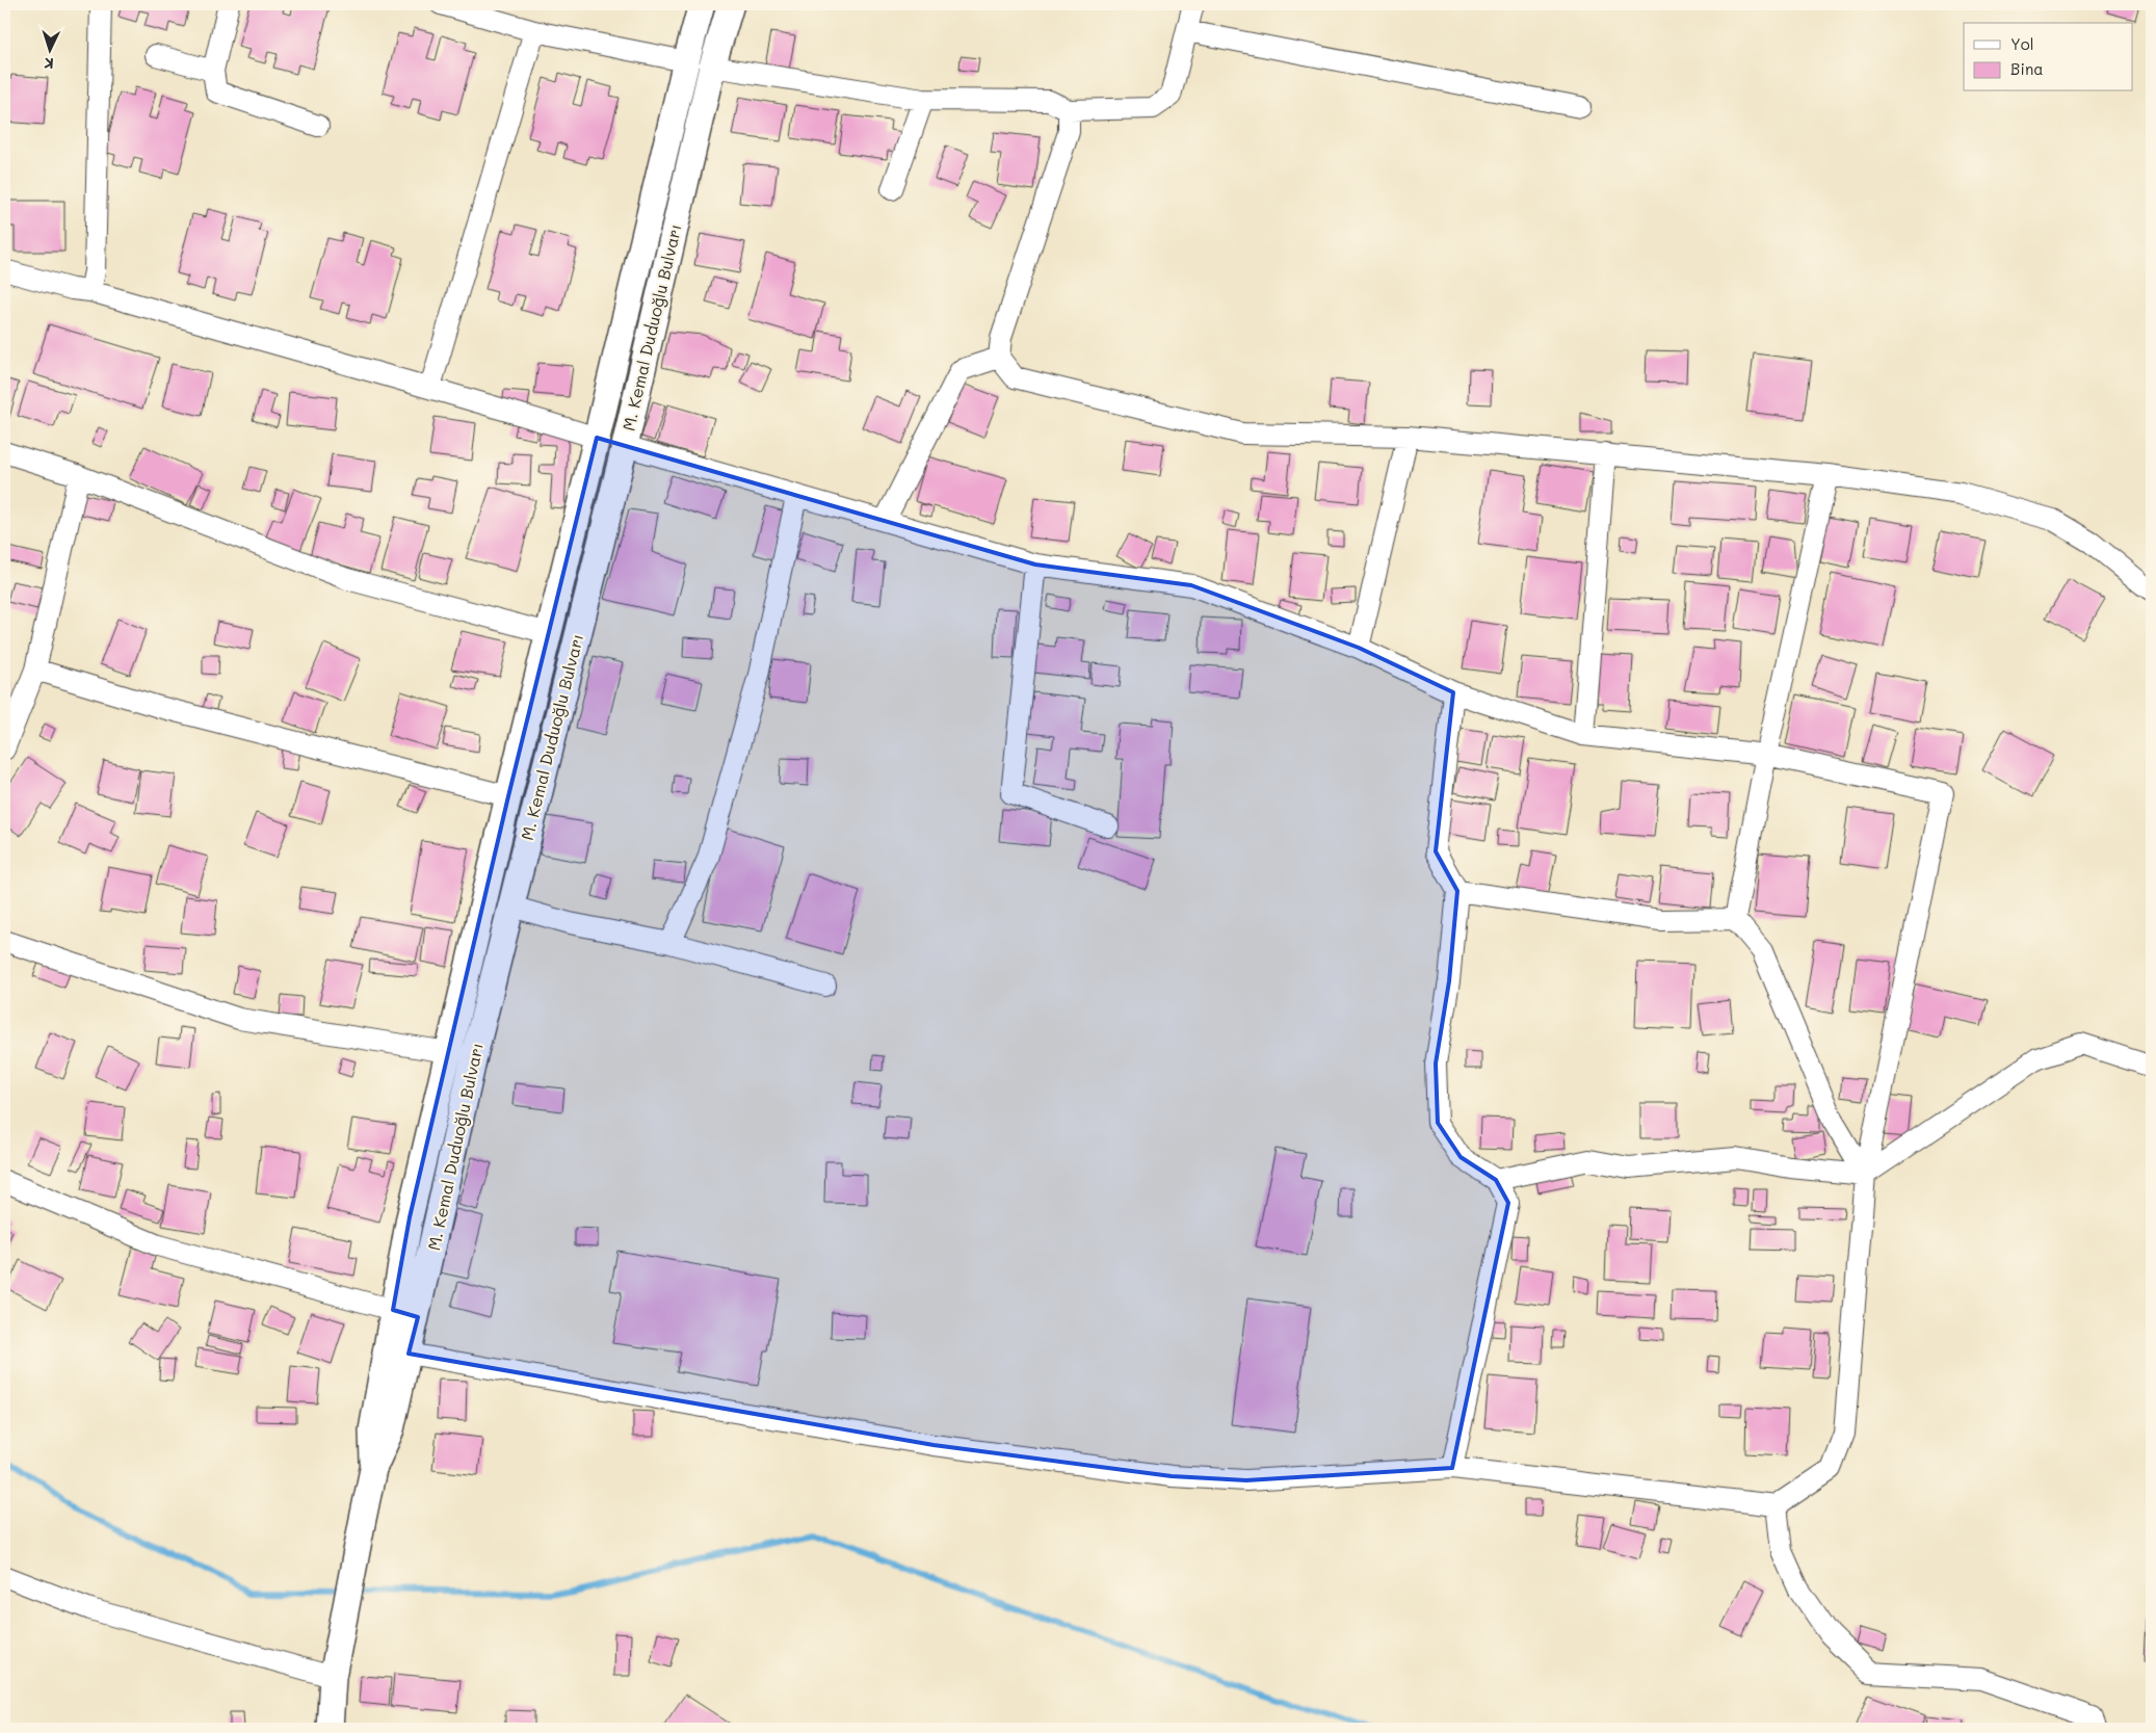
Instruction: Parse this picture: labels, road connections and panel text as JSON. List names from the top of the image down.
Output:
{
  "streets": {
    "street": ["M. Kemal Duduoğlu Bulvarı"]
  },
  "legend": ["Yol", "Bina"],
  "north": "bottom"
}
